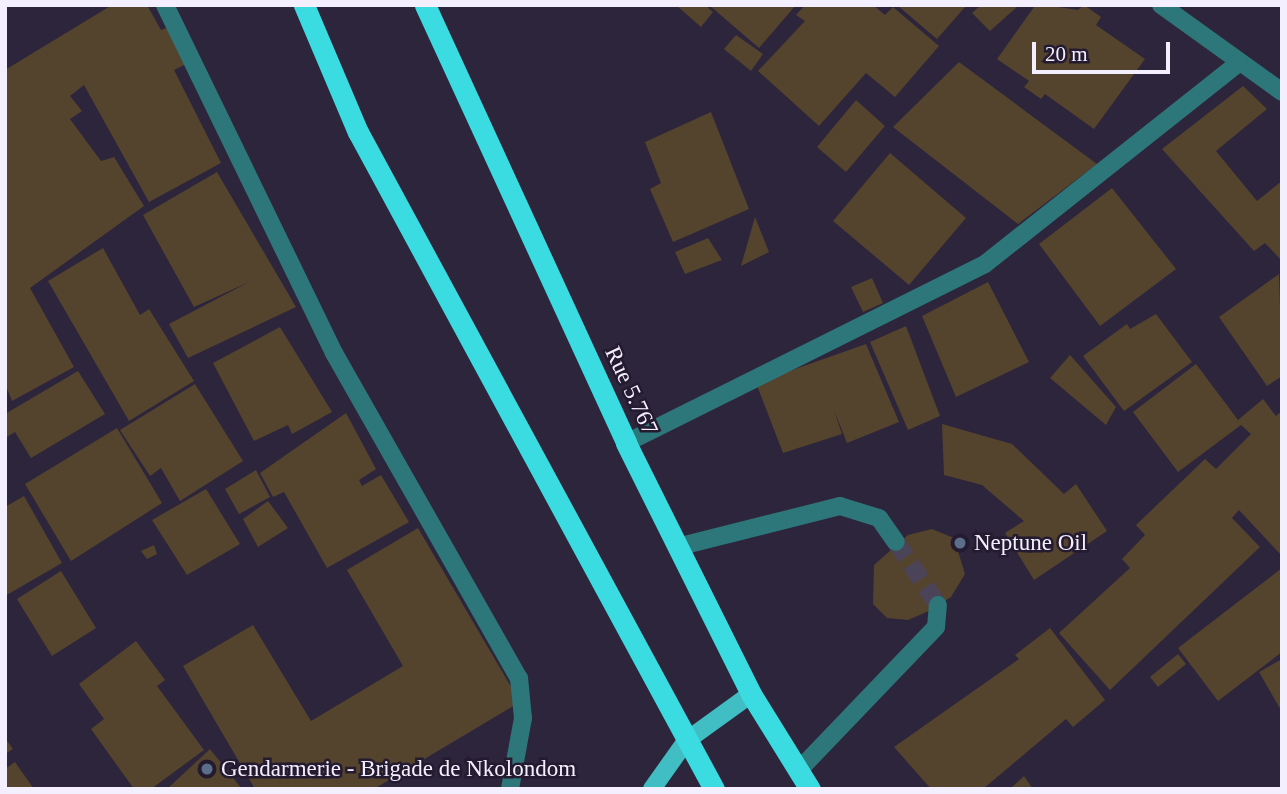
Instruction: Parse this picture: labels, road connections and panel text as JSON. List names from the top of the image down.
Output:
{
  "streets": {
    "highway": ["Rue 5.767"]
  },
  "places": ["Neptune Oil", "Gendarmerie - Brigade de Nkolondom"],
  "scale_bar": "20 m"
}
